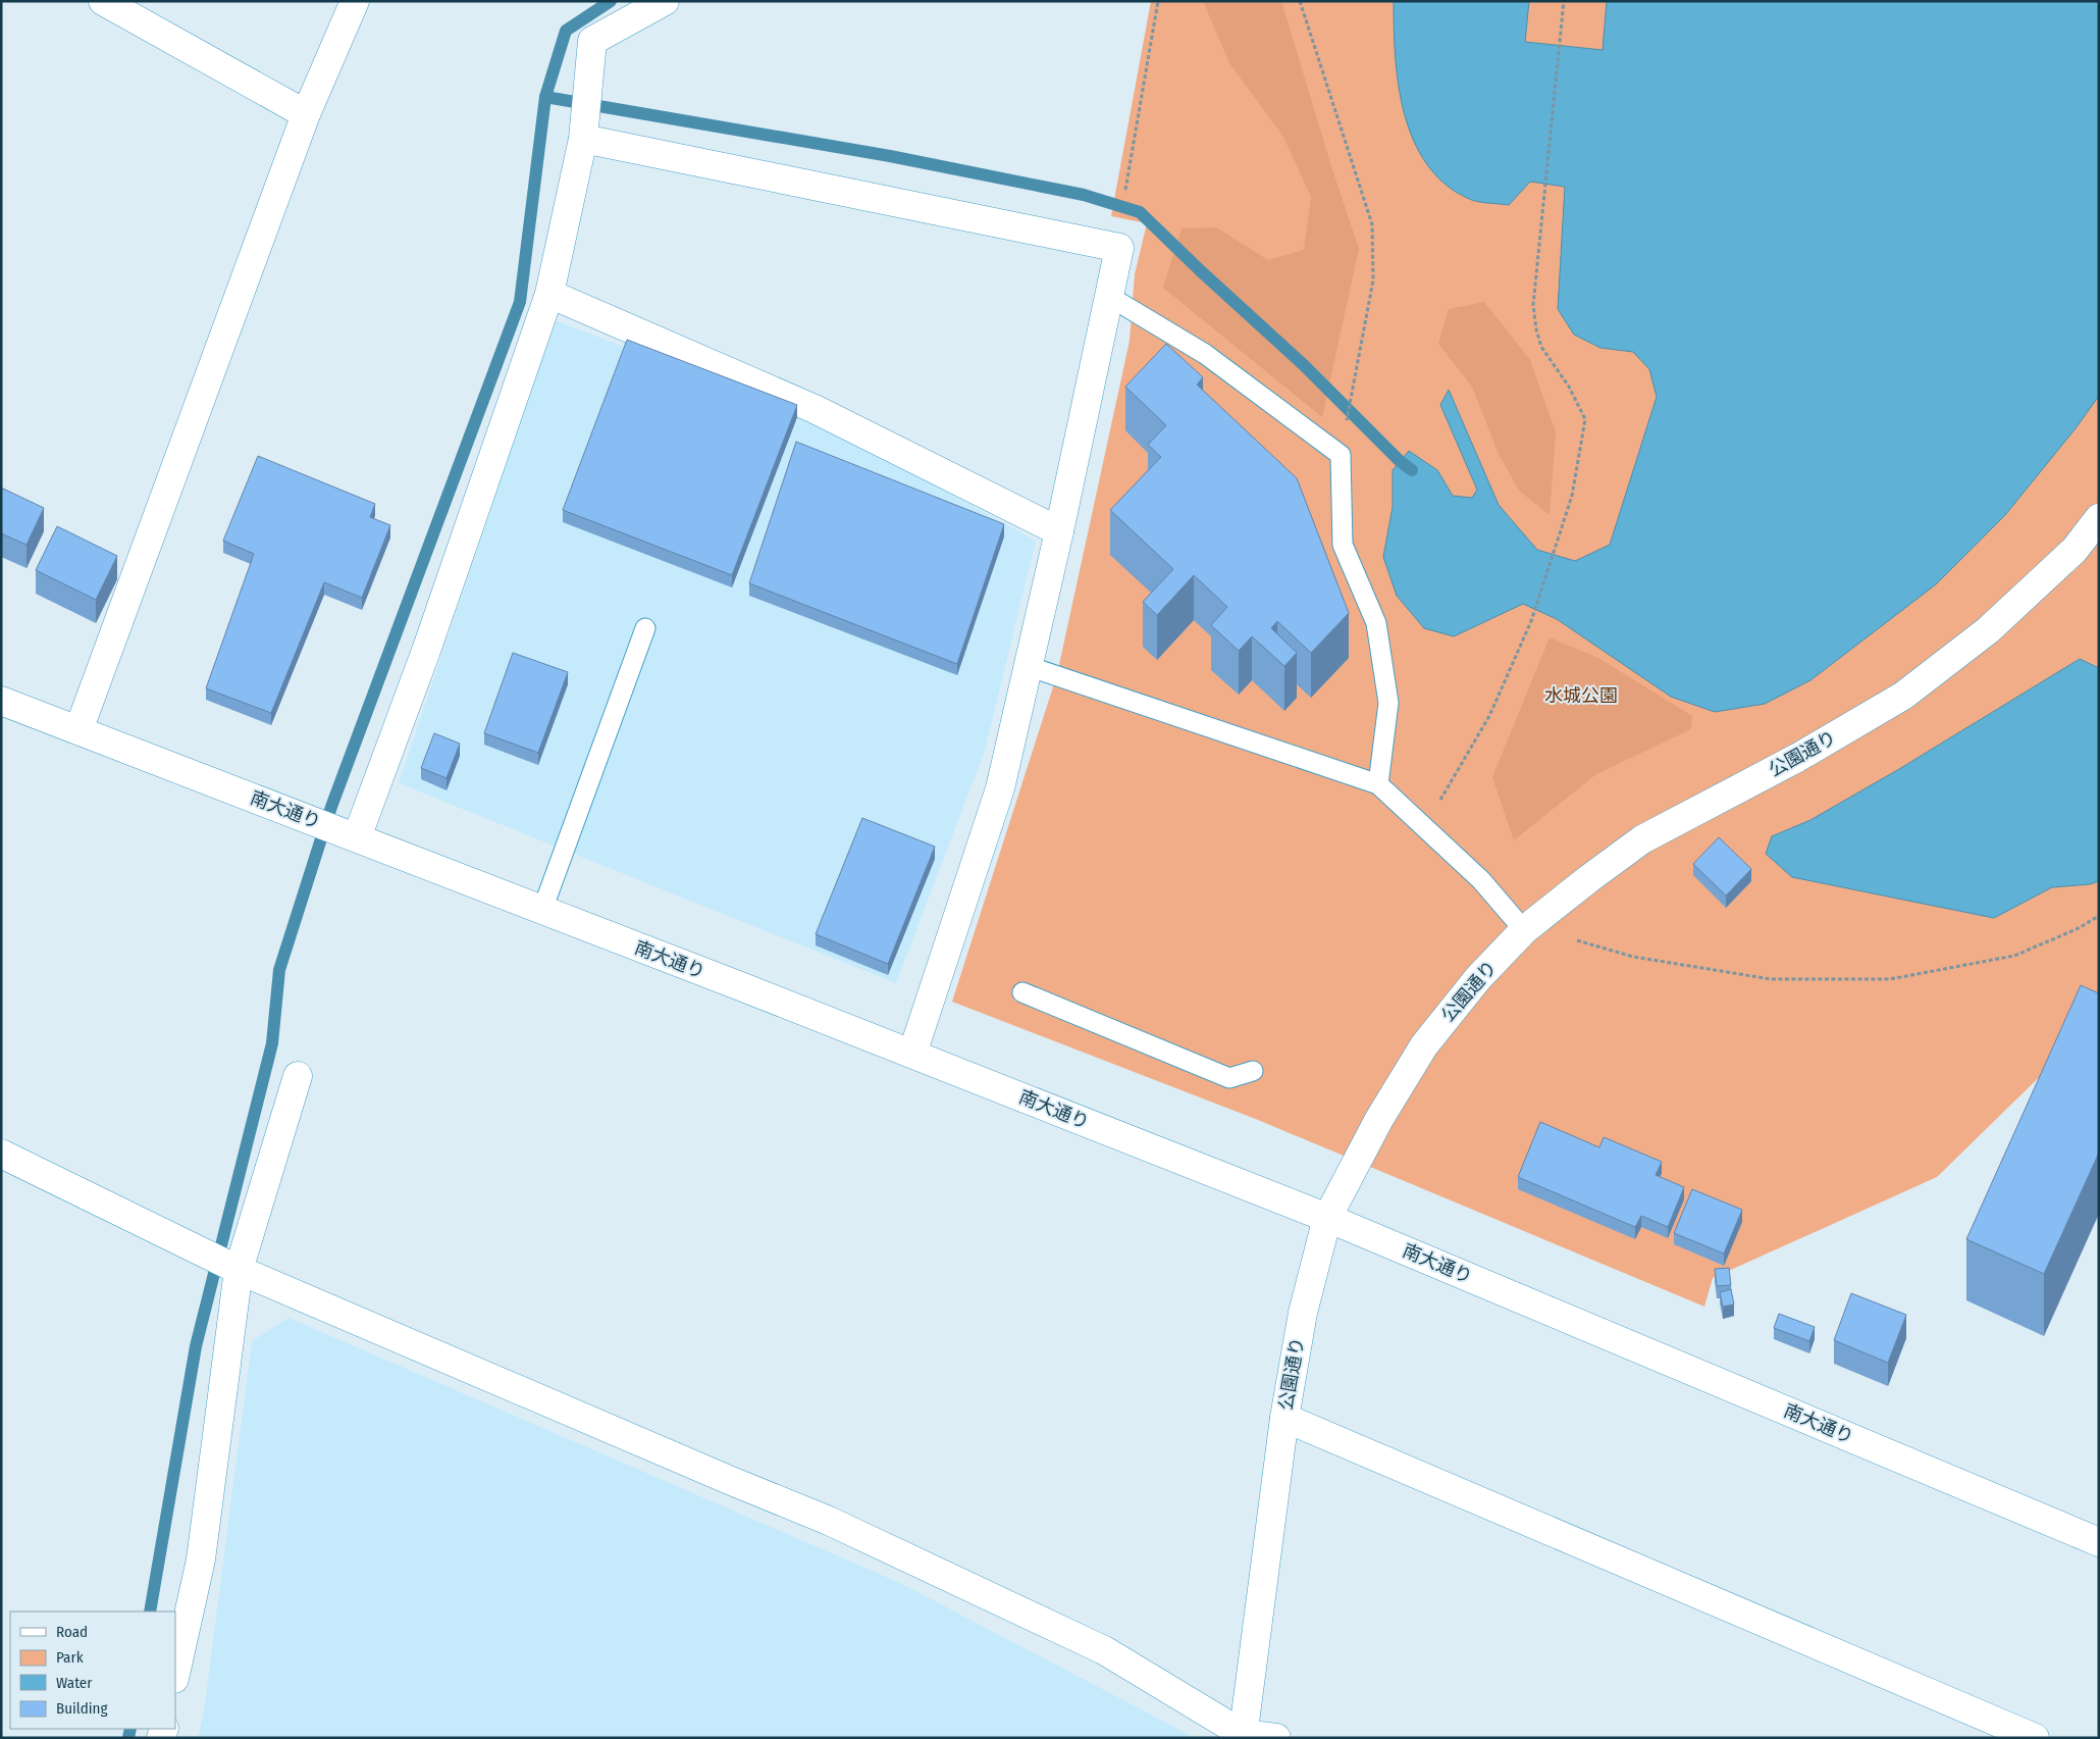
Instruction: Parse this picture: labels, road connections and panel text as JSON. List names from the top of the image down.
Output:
{
  "streets": {
    "street": ["公園通り", "南大通り"]
  },
  "crossings": [
    ["公園通り", "南大通り"]
  ],
  "parks": ["水城公園"],
  "legend": [
    "Road",
    "Park",
    "Water",
    "Building"
  ]
}
